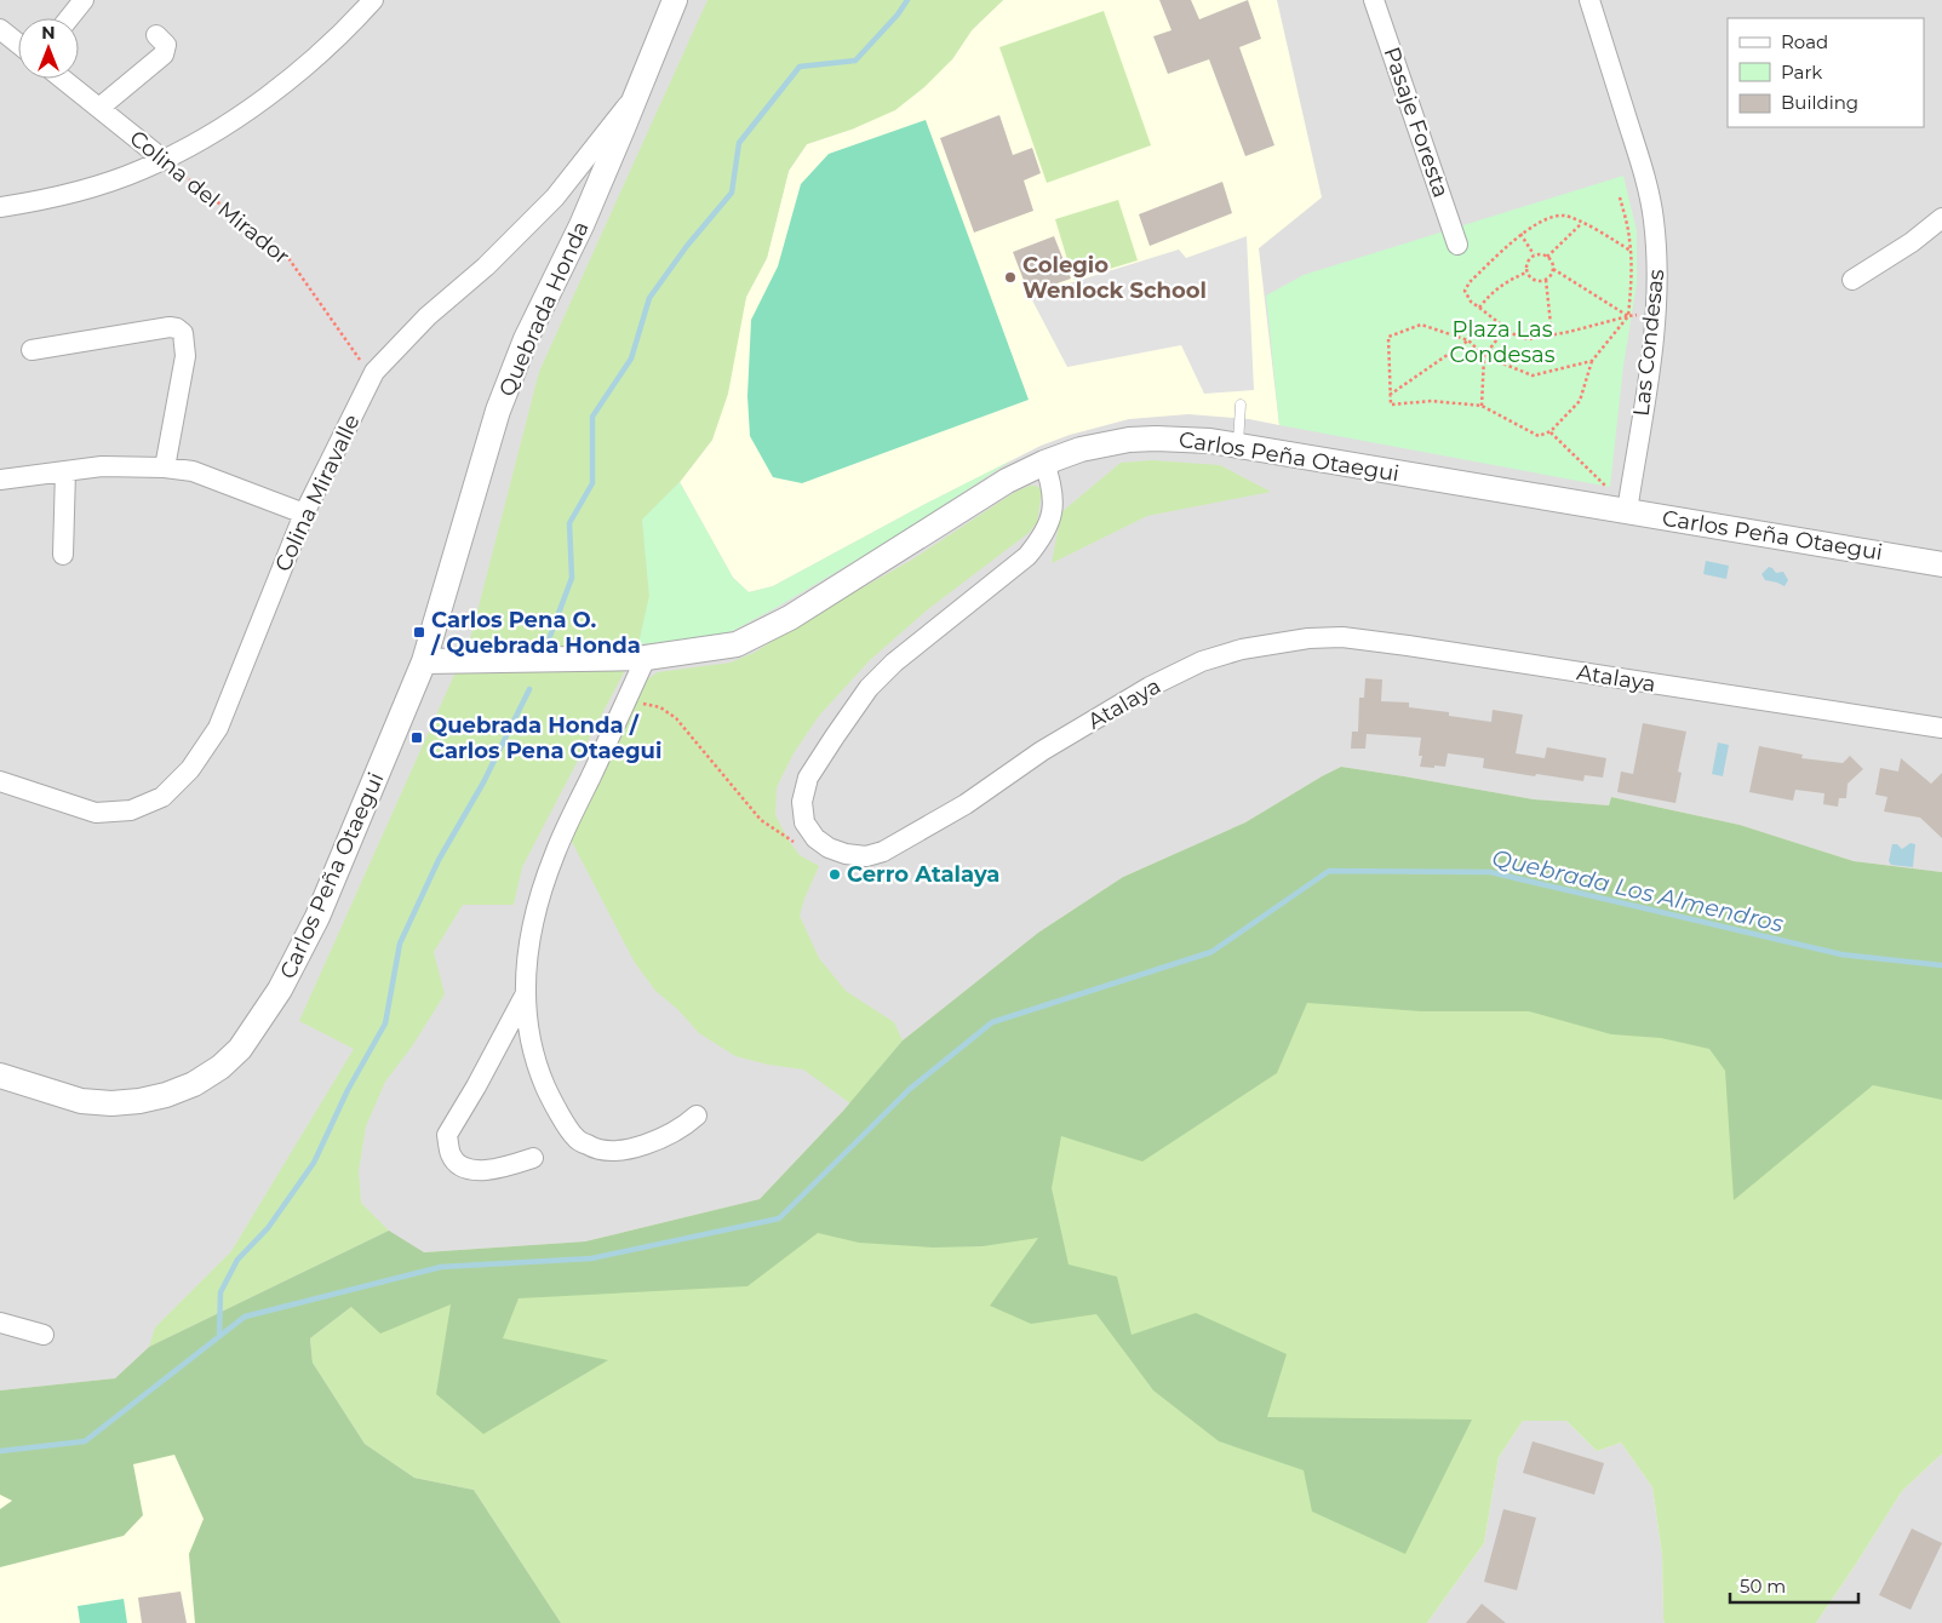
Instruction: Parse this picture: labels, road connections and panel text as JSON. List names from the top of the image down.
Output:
{
  "streets": {
    "street": [
      "Pasaje Foresta",
      "Colina del Mirador",
      "Quebrada Honda",
      "Las Condesas",
      "Carlos Peña Otaegui",
      "Colina Miravalle",
      "Atalaya"
    ]
  },
  "crossings": [
    ["Colina del Mirador", "Colina Miravalle"],
    ["Quebrada Honda", "Carlos Peña Otaegui"],
    ["Quebrada Honda", "Colina Miravalle"],
    ["Las Condesas", "Carlos Peña Otaegui"]
  ],
  "water": ["Quebrada Los Almendros"],
  "parks": ["Plaza Las Condesas"],
  "places": {
    "other": ["Colegio Wenlock School", "Cerro Atalaya"],
    "transit": ["Carlos Pena O. / Quebrada Honda", "Quebrada Honda / Carlos Pena Otaegui"]
  },
  "legend": ["Road", "Park", "Building"],
  "scale_bar": "50 m",
  "north": "top"
}
